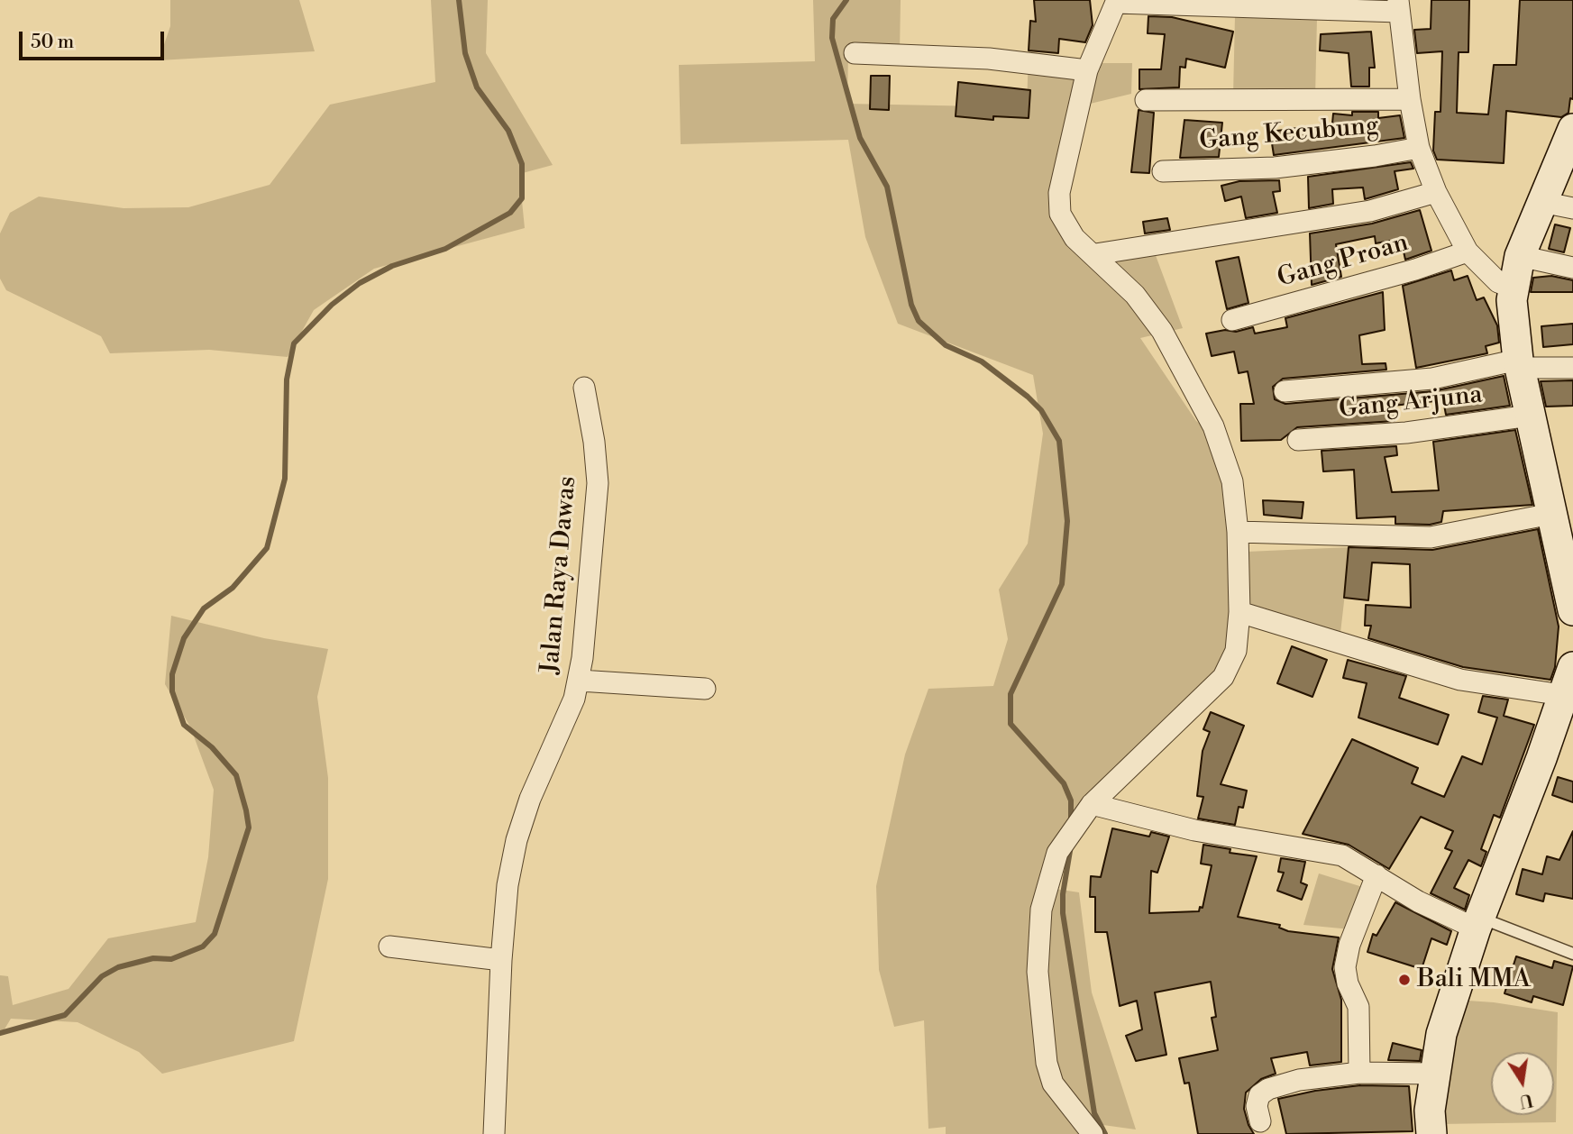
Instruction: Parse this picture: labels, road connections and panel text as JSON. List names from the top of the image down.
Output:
{
  "streets": {
    "street": [
      "Gang Kecubung",
      "Gang Proan",
      "Gang Arjuna",
      "Jalan Raya Dawas"
    ]
  },
  "places": ["Bali MMA"],
  "scale_bar": "50 m",
  "north": "bottom"
}
